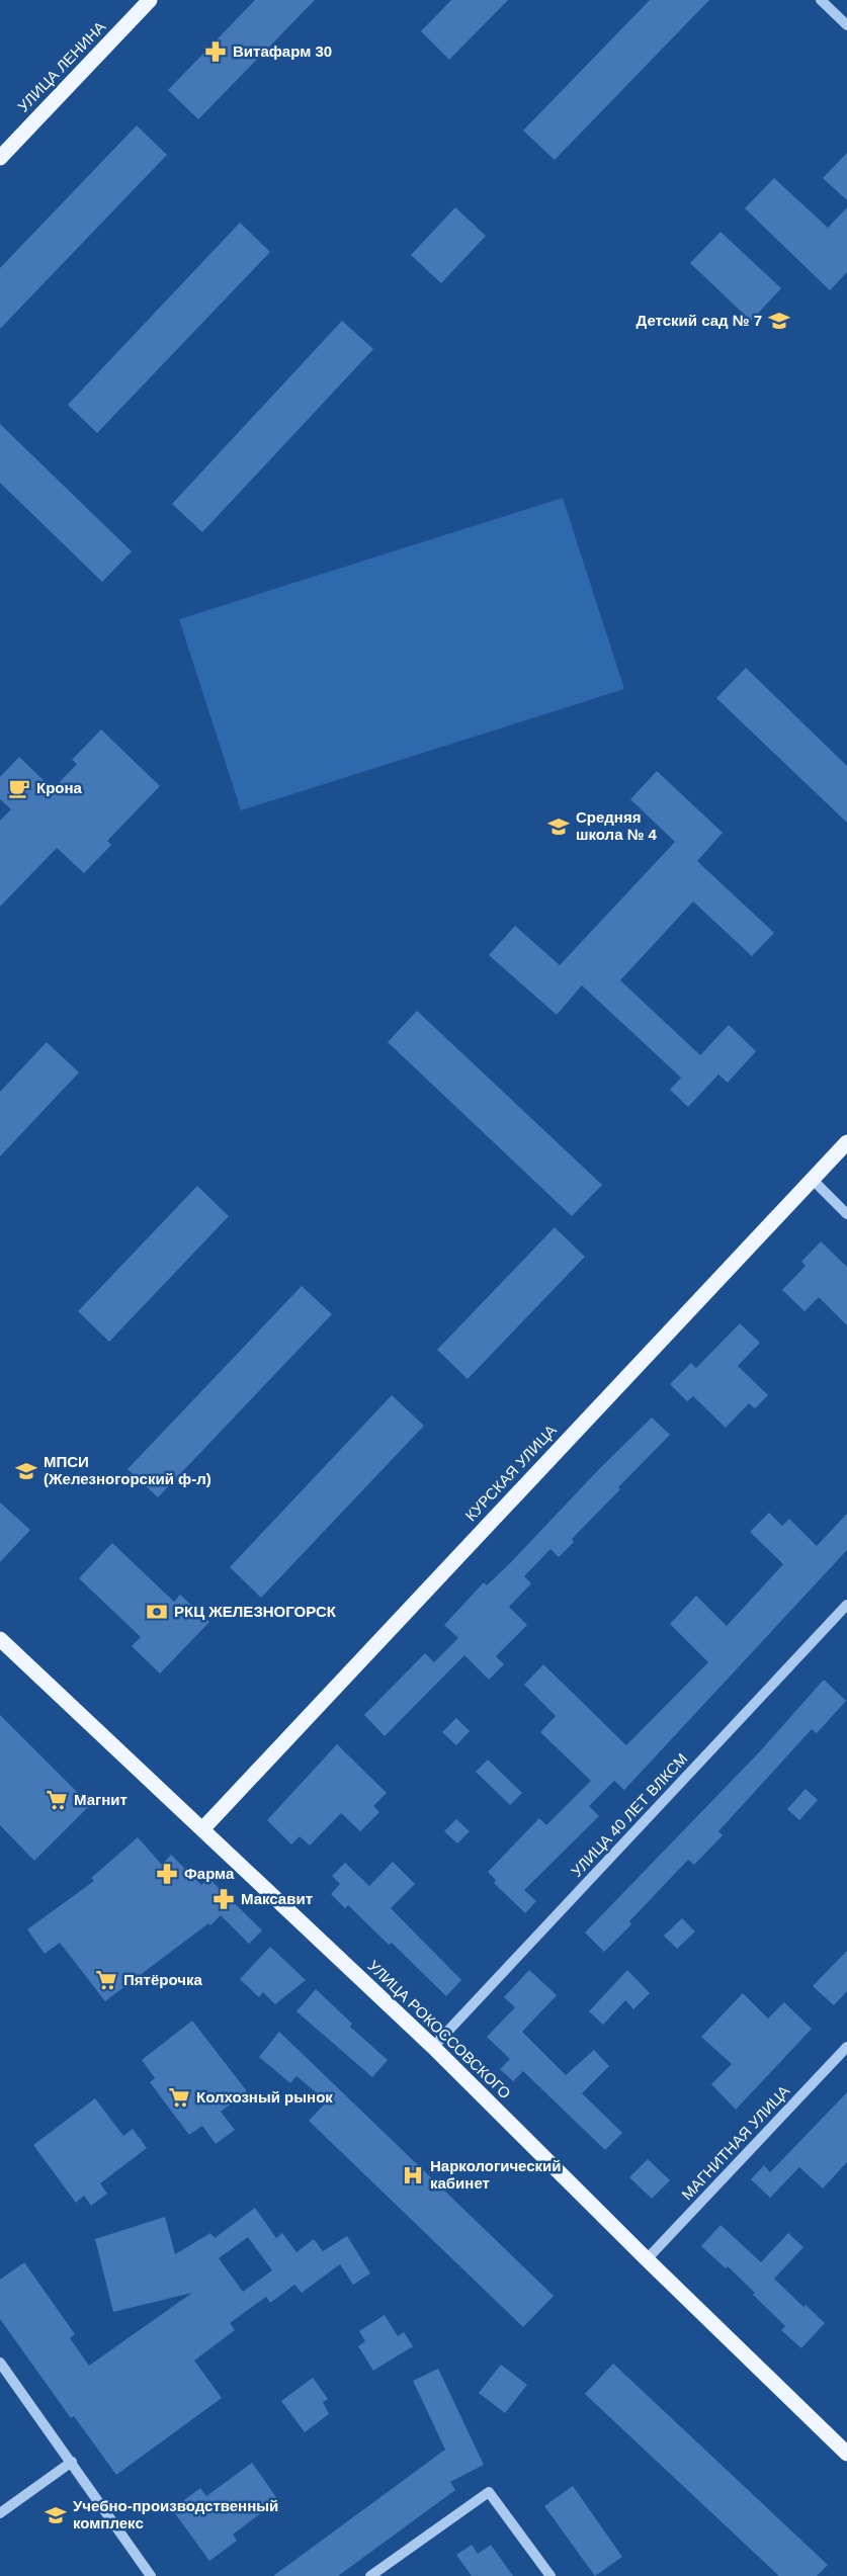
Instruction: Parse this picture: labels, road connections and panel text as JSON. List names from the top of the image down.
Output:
{
  "streets": {
    "main road": ["УЛИЦА ЛЕНИНА", "КУРСКАЯ УЛИЦА", "УЛИЦА РОКОССОВСКОГО"],
    "street": ["УЛИЦА 40 ЛЕТ ВЛКСМ", "МАГНИТНАЯ УЛИЦА"]
  },
  "crossings": [
    ["КУРСКАЯ УЛИЦА", "УЛИЦА РОКОССОВСКОГО"],
    ["УЛИЦА 40 ЛЕТ ВЛКСМ", "УЛИЦА РОКОССОВСКОГО"],
    ["УЛИЦА РОКОССОВСКОГО", "МАГНИТНАЯ УЛИЦА"]
  ],
  "places": {
    "pharmacy": ["Витафарм 30", "Фарма", "Максавит"],
    "school or university": [
      "Детский сад № 7",
      "Средняя школа № 4",
      "МПСИ (Железногорский ф-л)",
      "Учебно-производственный комплекс"
    ],
    "cafe": ["Крона"],
    "bank": ["РКЦ ЖЕЛЕЗНОГОРСК"],
    "supermarket": ["Магнит", "Пятёрочка", "Колхозный рынок"],
    "hospital": ["Наркологический кабинет"]
  }
}
